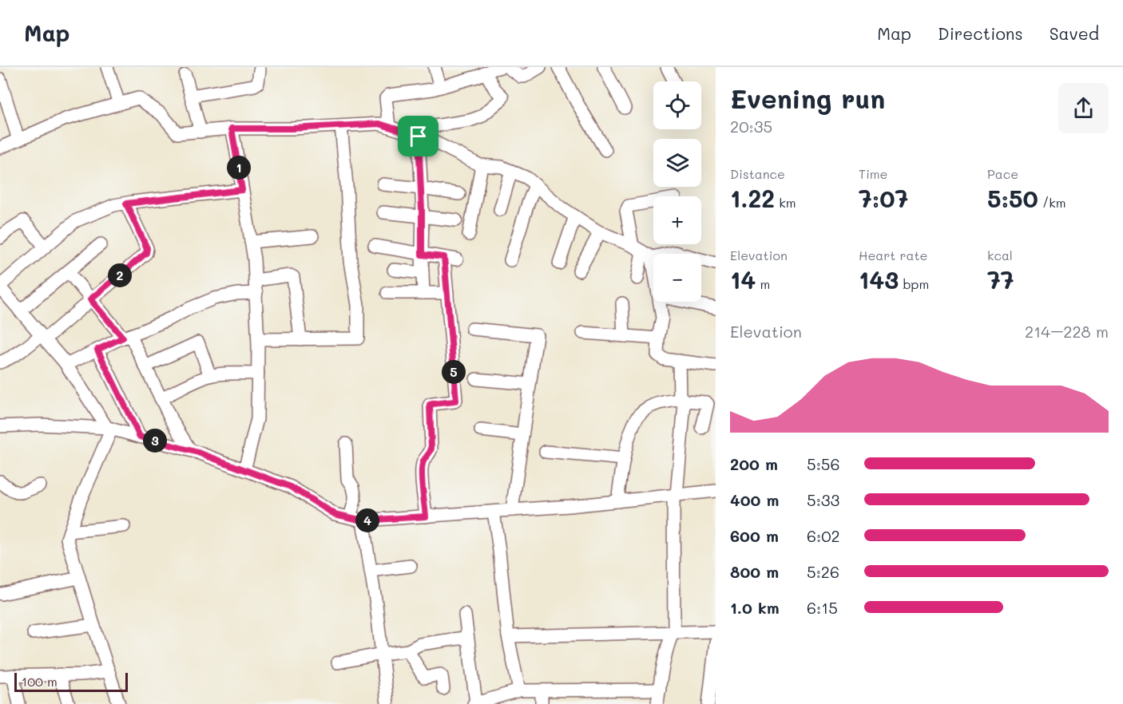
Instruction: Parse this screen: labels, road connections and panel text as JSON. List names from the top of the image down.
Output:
{
  "scale_bar": "100 m",
  "page": {
    "header": "Map",
    "nav": ["Map", "Directions", "Saved"],
    "heading": ["Evening run", "20:35"],
    "map_buttons": ["+", "−"],
    "stats": [
      ["Distance", "1.22 km"],
      ["Time", "7:07"],
      ["Pace", "5:50 /km"],
      ["Elevation", "14 m"],
      ["Heart rate", "143 bpm"],
      ["kcal", "77"]
    ],
    "pins": [
      "1",
      "2",
      "5",
      "3",
      "4"
    ],
    "chart": ["Elevation", "214–228 m"],
    "list": [
      {
        "name": "200 m",
        "note": "5:56"
      },
      {
        "name": "400 m",
        "note": "5:33"
      },
      {
        "name": "600 m",
        "note": "6:02"
      },
      {
        "name": "800 m",
        "note": "5:26"
      },
      {
        "name": "1.0 km",
        "note": "6:15"
      }
    ],
    "scale": "100 m"
  }
}
